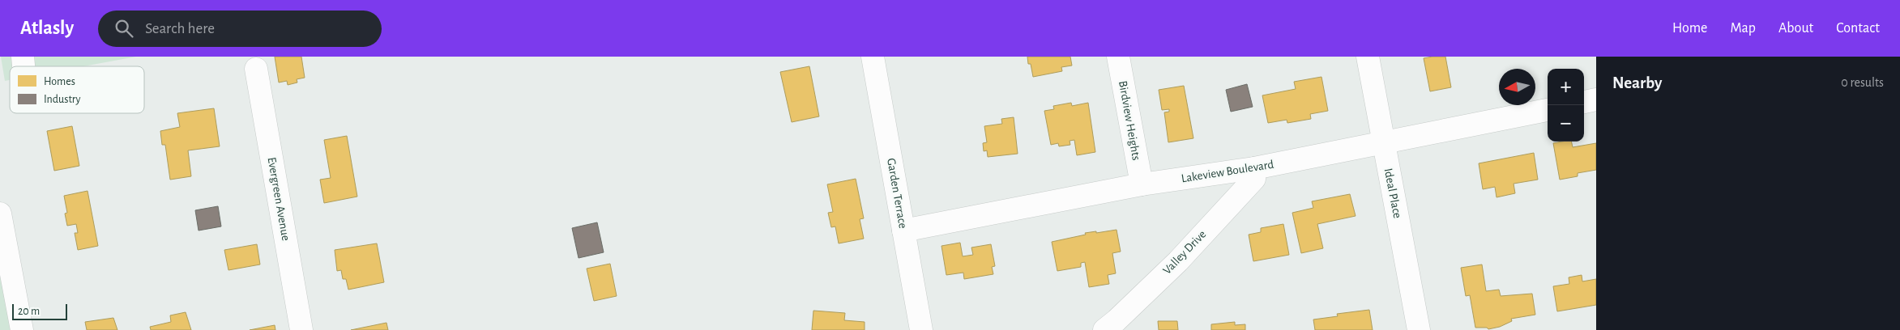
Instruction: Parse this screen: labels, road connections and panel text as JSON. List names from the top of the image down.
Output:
{
  "streets": {
    "street": [
      "Birdview Heights",
      "Lakeview Boulevard",
      "Garden Terrace",
      "Ideal Place",
      "Evergreen Avenue",
      "Valley Drive"
    ]
  },
  "crossings": [
    ["Birdview Heights", "Lakeview Boulevard"],
    ["Lakeview Boulevard", "Garden Terrace"],
    ["Lakeview Boulevard", "Ideal Place"],
    ["Lakeview Boulevard", "Valley Drive"]
  ],
  "legend": ["Homes", "Industry"],
  "scale_bar": "20 m",
  "north": "left",
  "page": {
    "header": "Atlasly",
    "search": "Search here",
    "nav": [
      "Home",
      "Map",
      "About",
      "Contact"
    ],
    "heading": ["Nearby", "0 results"],
    "map_buttons": ["+", "−"],
    "scale": "20 m"
  }
}
